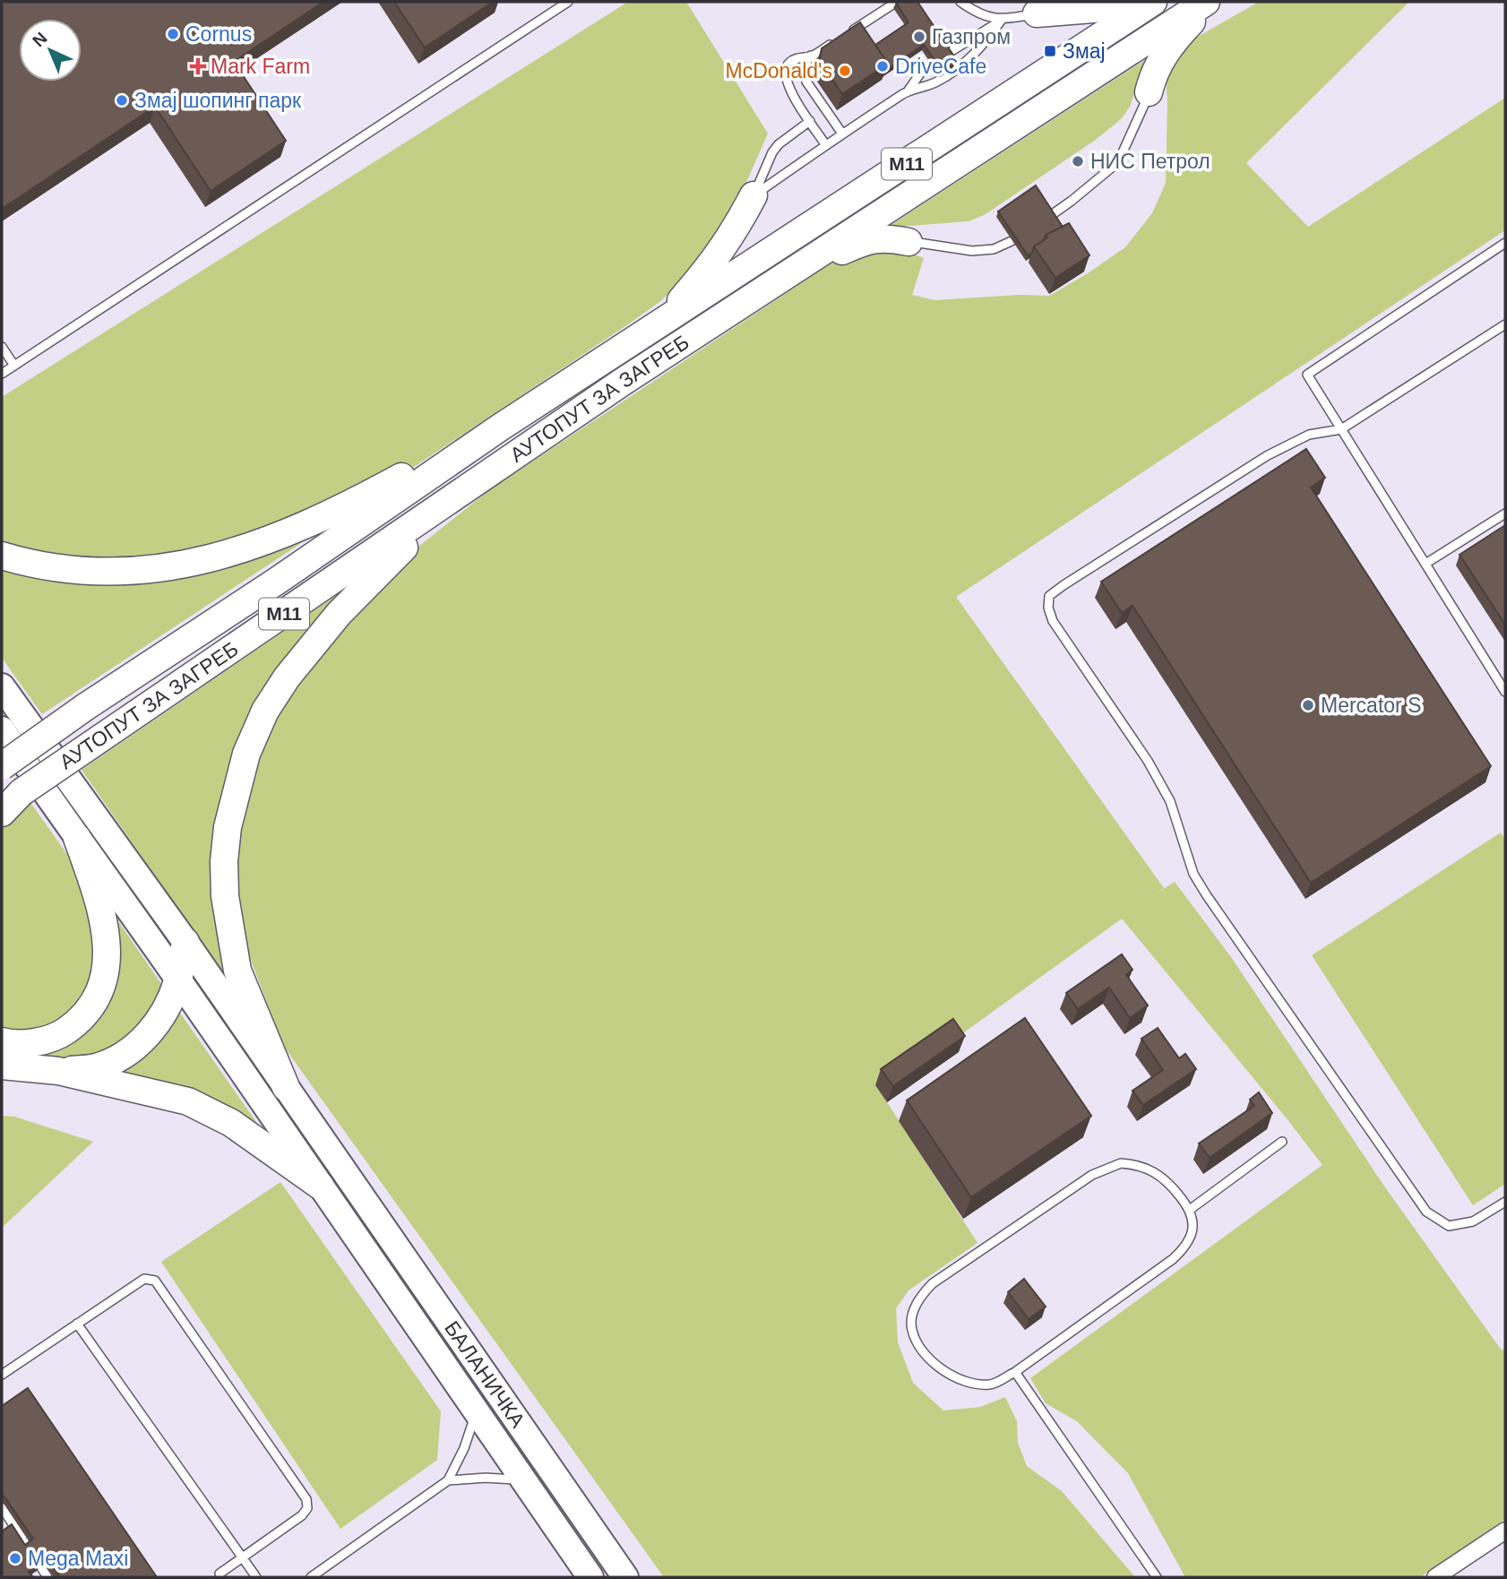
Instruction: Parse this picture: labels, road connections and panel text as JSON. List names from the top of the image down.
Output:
{
  "streets": {
    "highway": ["M11", "АУТОПУТ ЗА ЗАГРЕБ"],
    "main road": ["БАЛАНИЧКА"]
  },
  "places": {
    "other": [
      "Cornus",
      "Газпром",
      "DriveCafe",
      "McDonald's",
      "Змај шопинг парк",
      "НИС Петрол",
      "Mercator S",
      "Mega Maxi"
    ],
    "transit": ["Змај"],
    "health": ["Mark Farm"]
  },
  "north": "top left"
}
